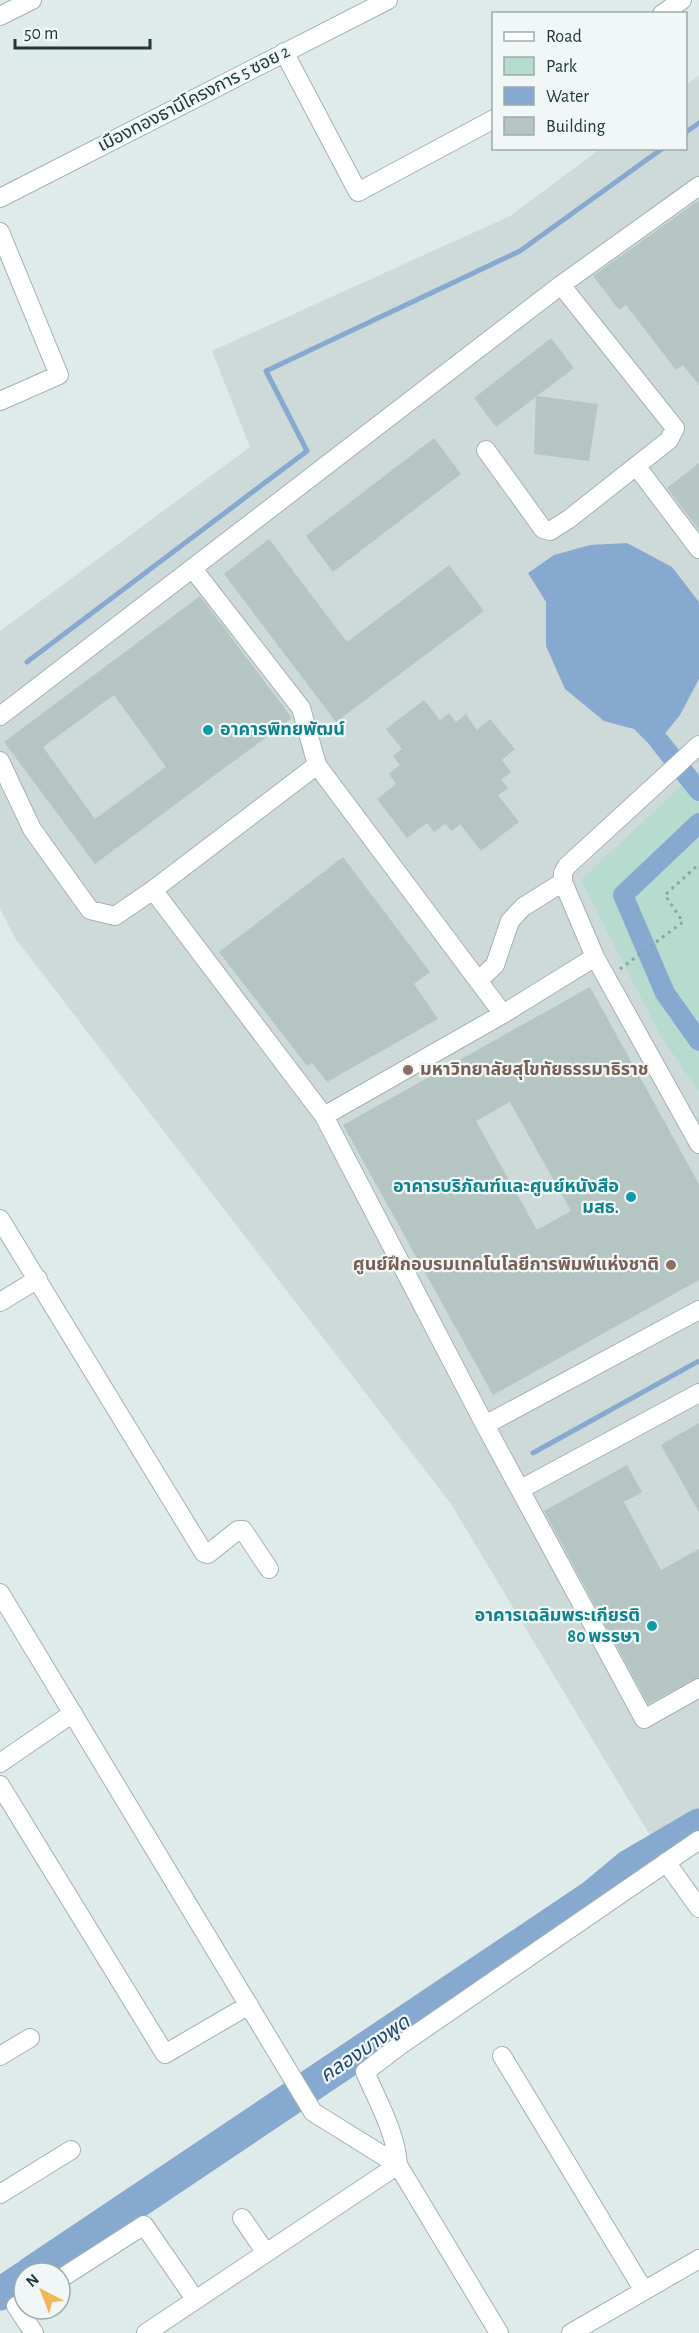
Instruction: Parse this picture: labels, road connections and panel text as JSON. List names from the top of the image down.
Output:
{
  "streets": {
    "street": ["เมืองทองธานีโครงการ 5 ซอย 2"]
  },
  "water": ["คลองบางพูด"],
  "places": [
    "อาคารพิทยพัฒน์",
    "มหาวิทยาลัยสุโขทัยธรรมาธิราช",
    "อาคารบริภัณฑ์และศูนย์หนังสือ มสธ.",
    "ศูนย์ฝึกอบรมเทคโนโลยีการพิมพ์แห่งชาติ",
    "อาคารเฉลิมพระเกียรติ 80 พรรษา"
  ],
  "legend": [
    "Road",
    "Park",
    "Water",
    "Building"
  ],
  "scale_bar": "50 m",
  "north": "top left"
}
